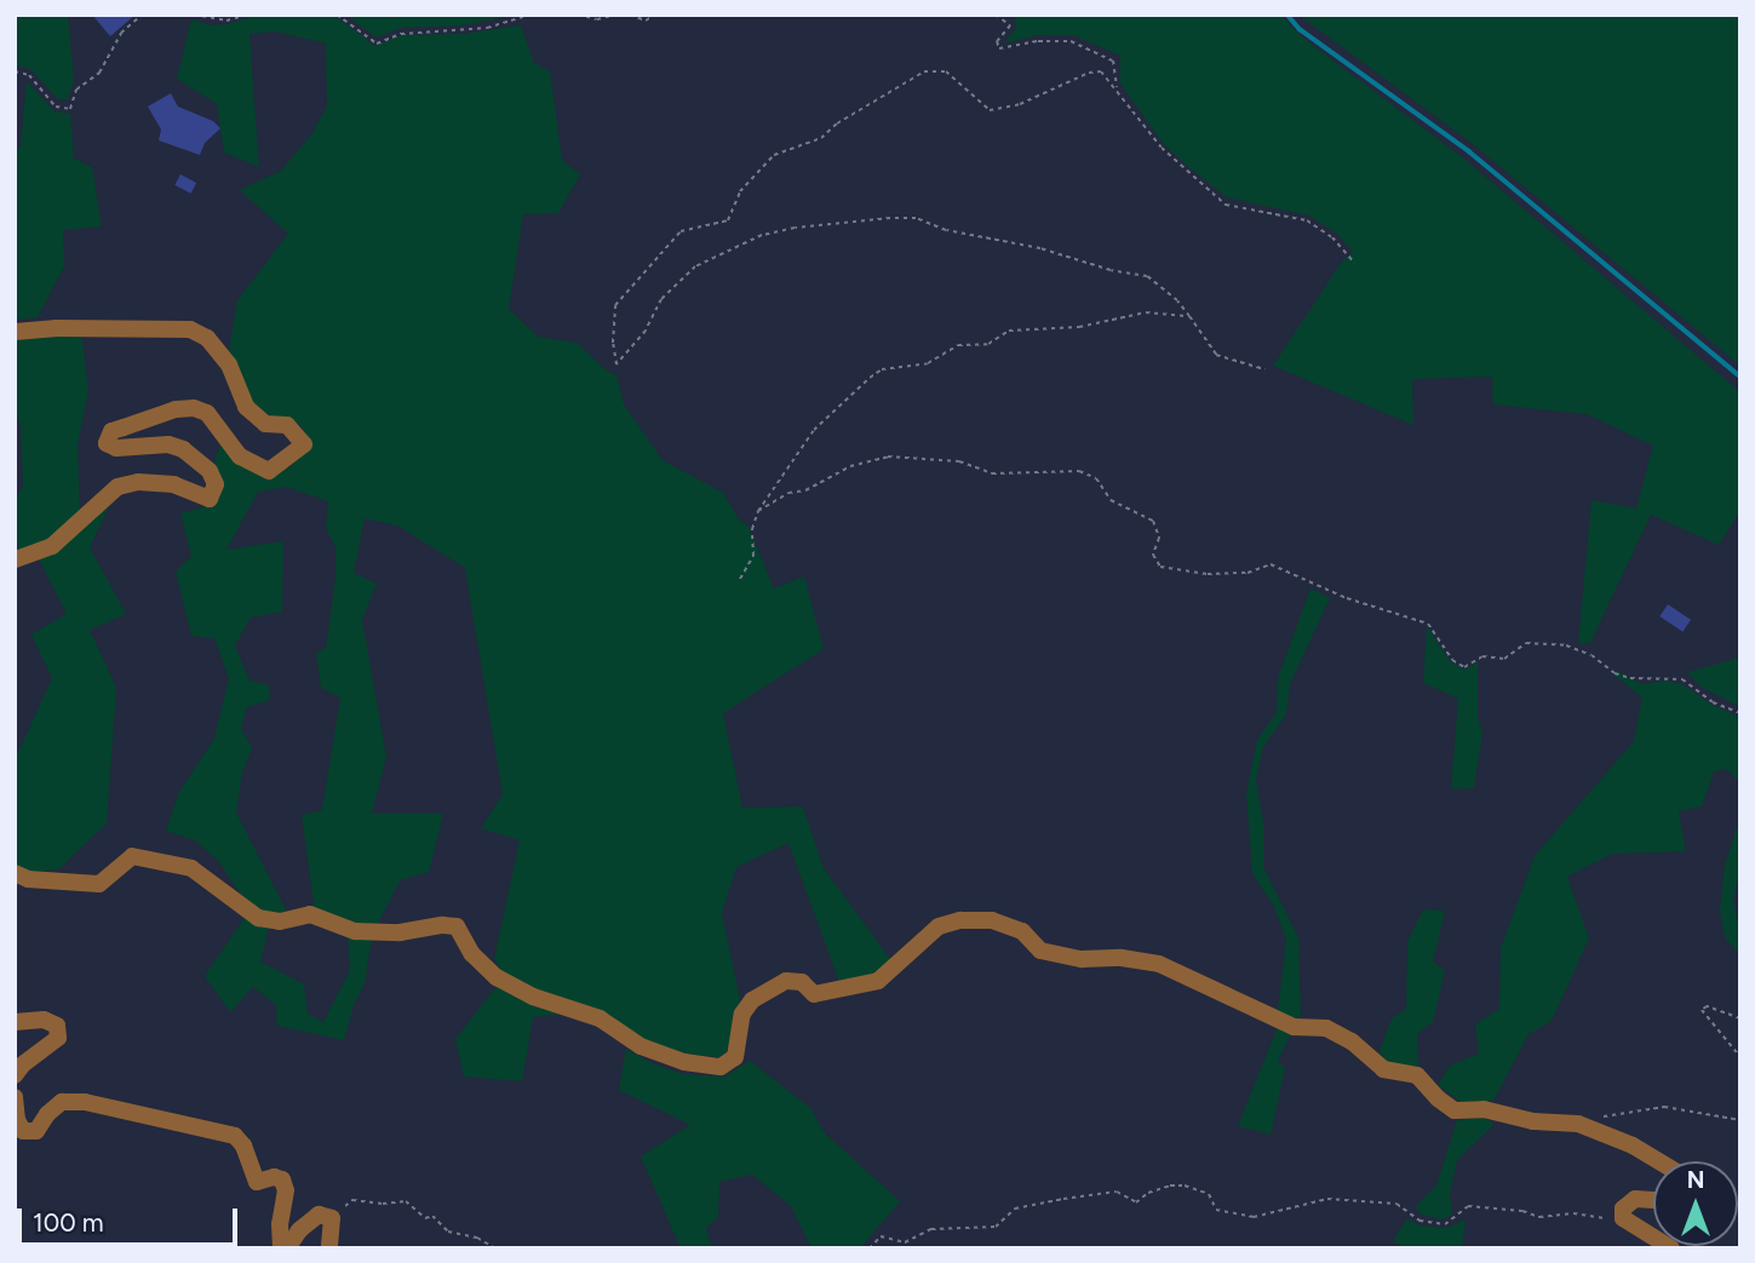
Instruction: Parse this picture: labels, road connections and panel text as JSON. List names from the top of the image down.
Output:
{
  "scale_bar": "100 m",
  "north": "top"
}
